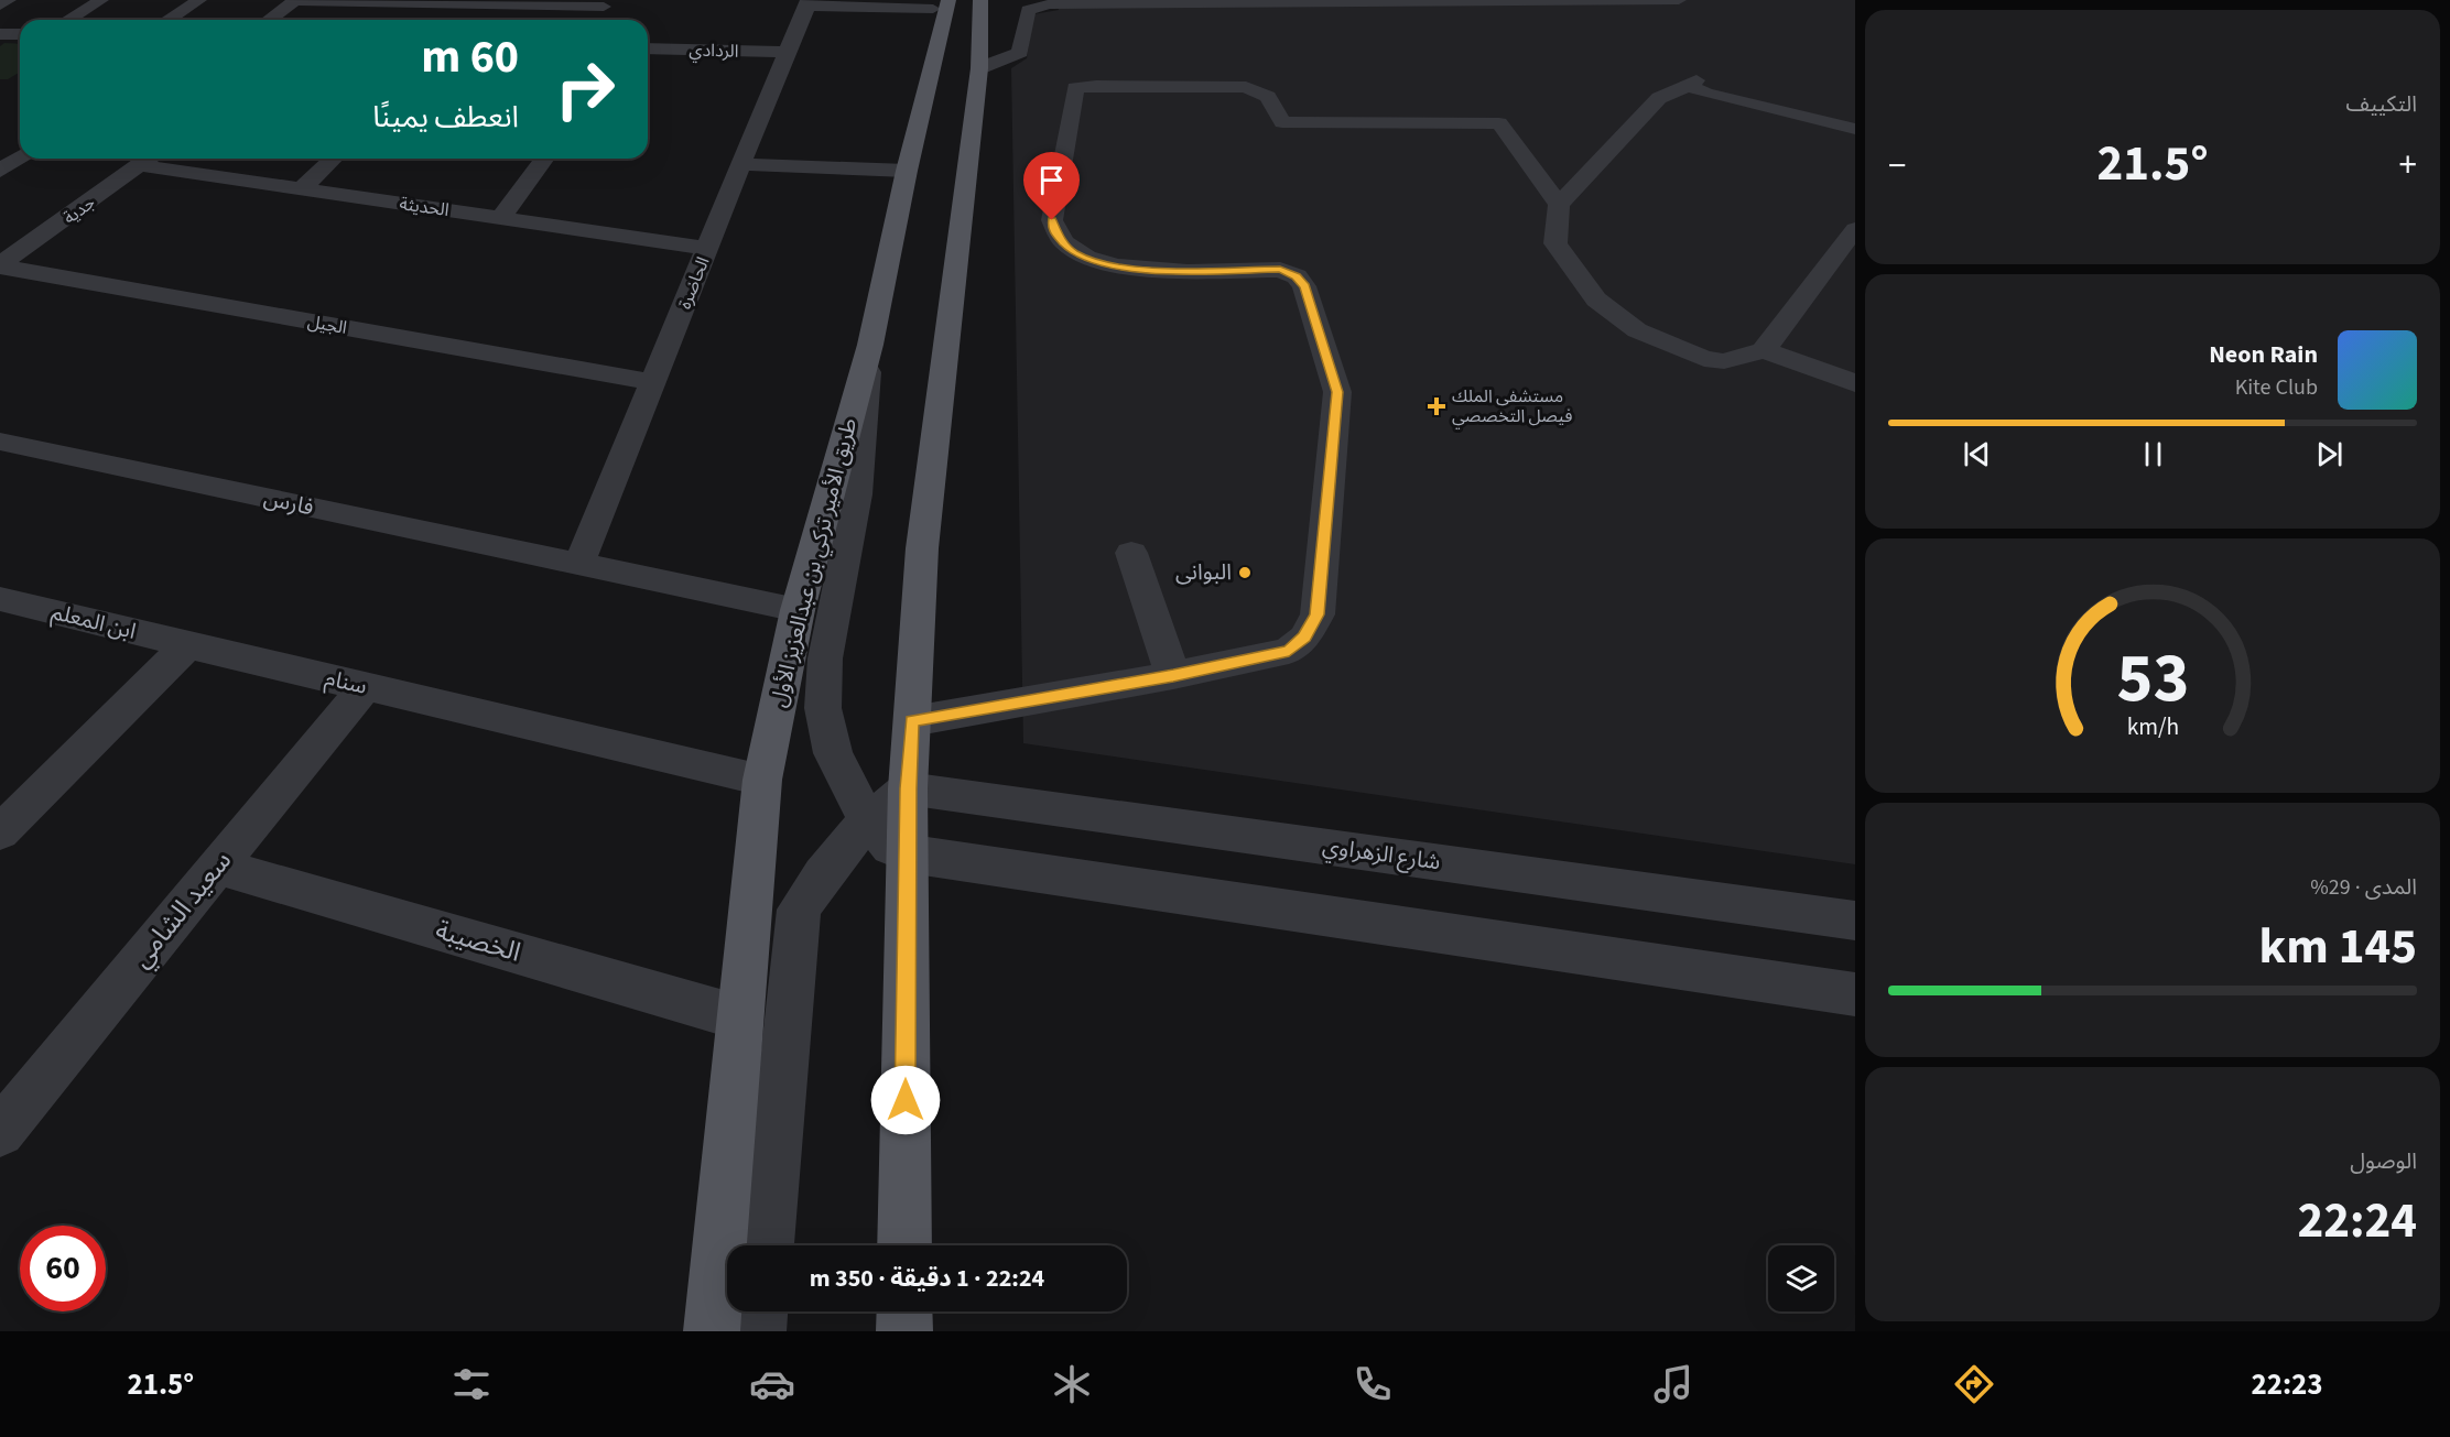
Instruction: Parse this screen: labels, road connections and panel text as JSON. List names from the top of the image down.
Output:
{
  "streets": {
    "main road": ["طريق الأمير تركي بن عبدالعزيز الأول"],
    "street": [
      "الردادي",
      "الحديثة",
      "جدية",
      "الحاضرة",
      "الجيل",
      "فارس",
      "ابن المعلم",
      "سنام",
      "شارع الزهراوي",
      "سعيد الشامي",
      "الخصيبة"
    ]
  },
  "crossings": [
    ["الردادي", "الحاضرة"],
    ["الحديثة", "جدية"],
    ["الحديثة", "الحاضرة"],
    ["جدية", "الجيل"],
    ["الحاضرة", "الجيل"],
    ["الحاضرة", "فارس"],
    ["فارس", "طريق الأمير تركي بن عبدالعزيز الأول"],
    ["طريق الأمير تركي بن عبدالعزيز الأول", "سنام"],
    ["طريق الأمير تركي بن عبدالعزيز الأول", "الخصيبة"],
    ["ابن المعلم", "سنام"],
    ["سنام", "سعيد الشامي"],
    ["سعيد الشامي", "الخصيبة"]
  ],
  "places": {
    "health": ["مستشفى الملك فيصل التخصصي"],
    "other": ["البوانى"]
  },
  "page": {
    "tile": [
      "التكييف",
      ["المدى · 29%", "145 km"],
      ["الوصول", "22:24"]
    ],
    "turn": ["60 m", "انعطف يمينًا"],
    "heat": ["−", "21.5°", "+"],
    "song": ["Neon Rain", "Kite Club"],
    "limit": "60",
    "trip": "22:24 · 1 دقيقة · 350 m",
    "tabs": ["22:23", "21.5°"],
    "gauge": ["53", "km/h"]
  }
}
